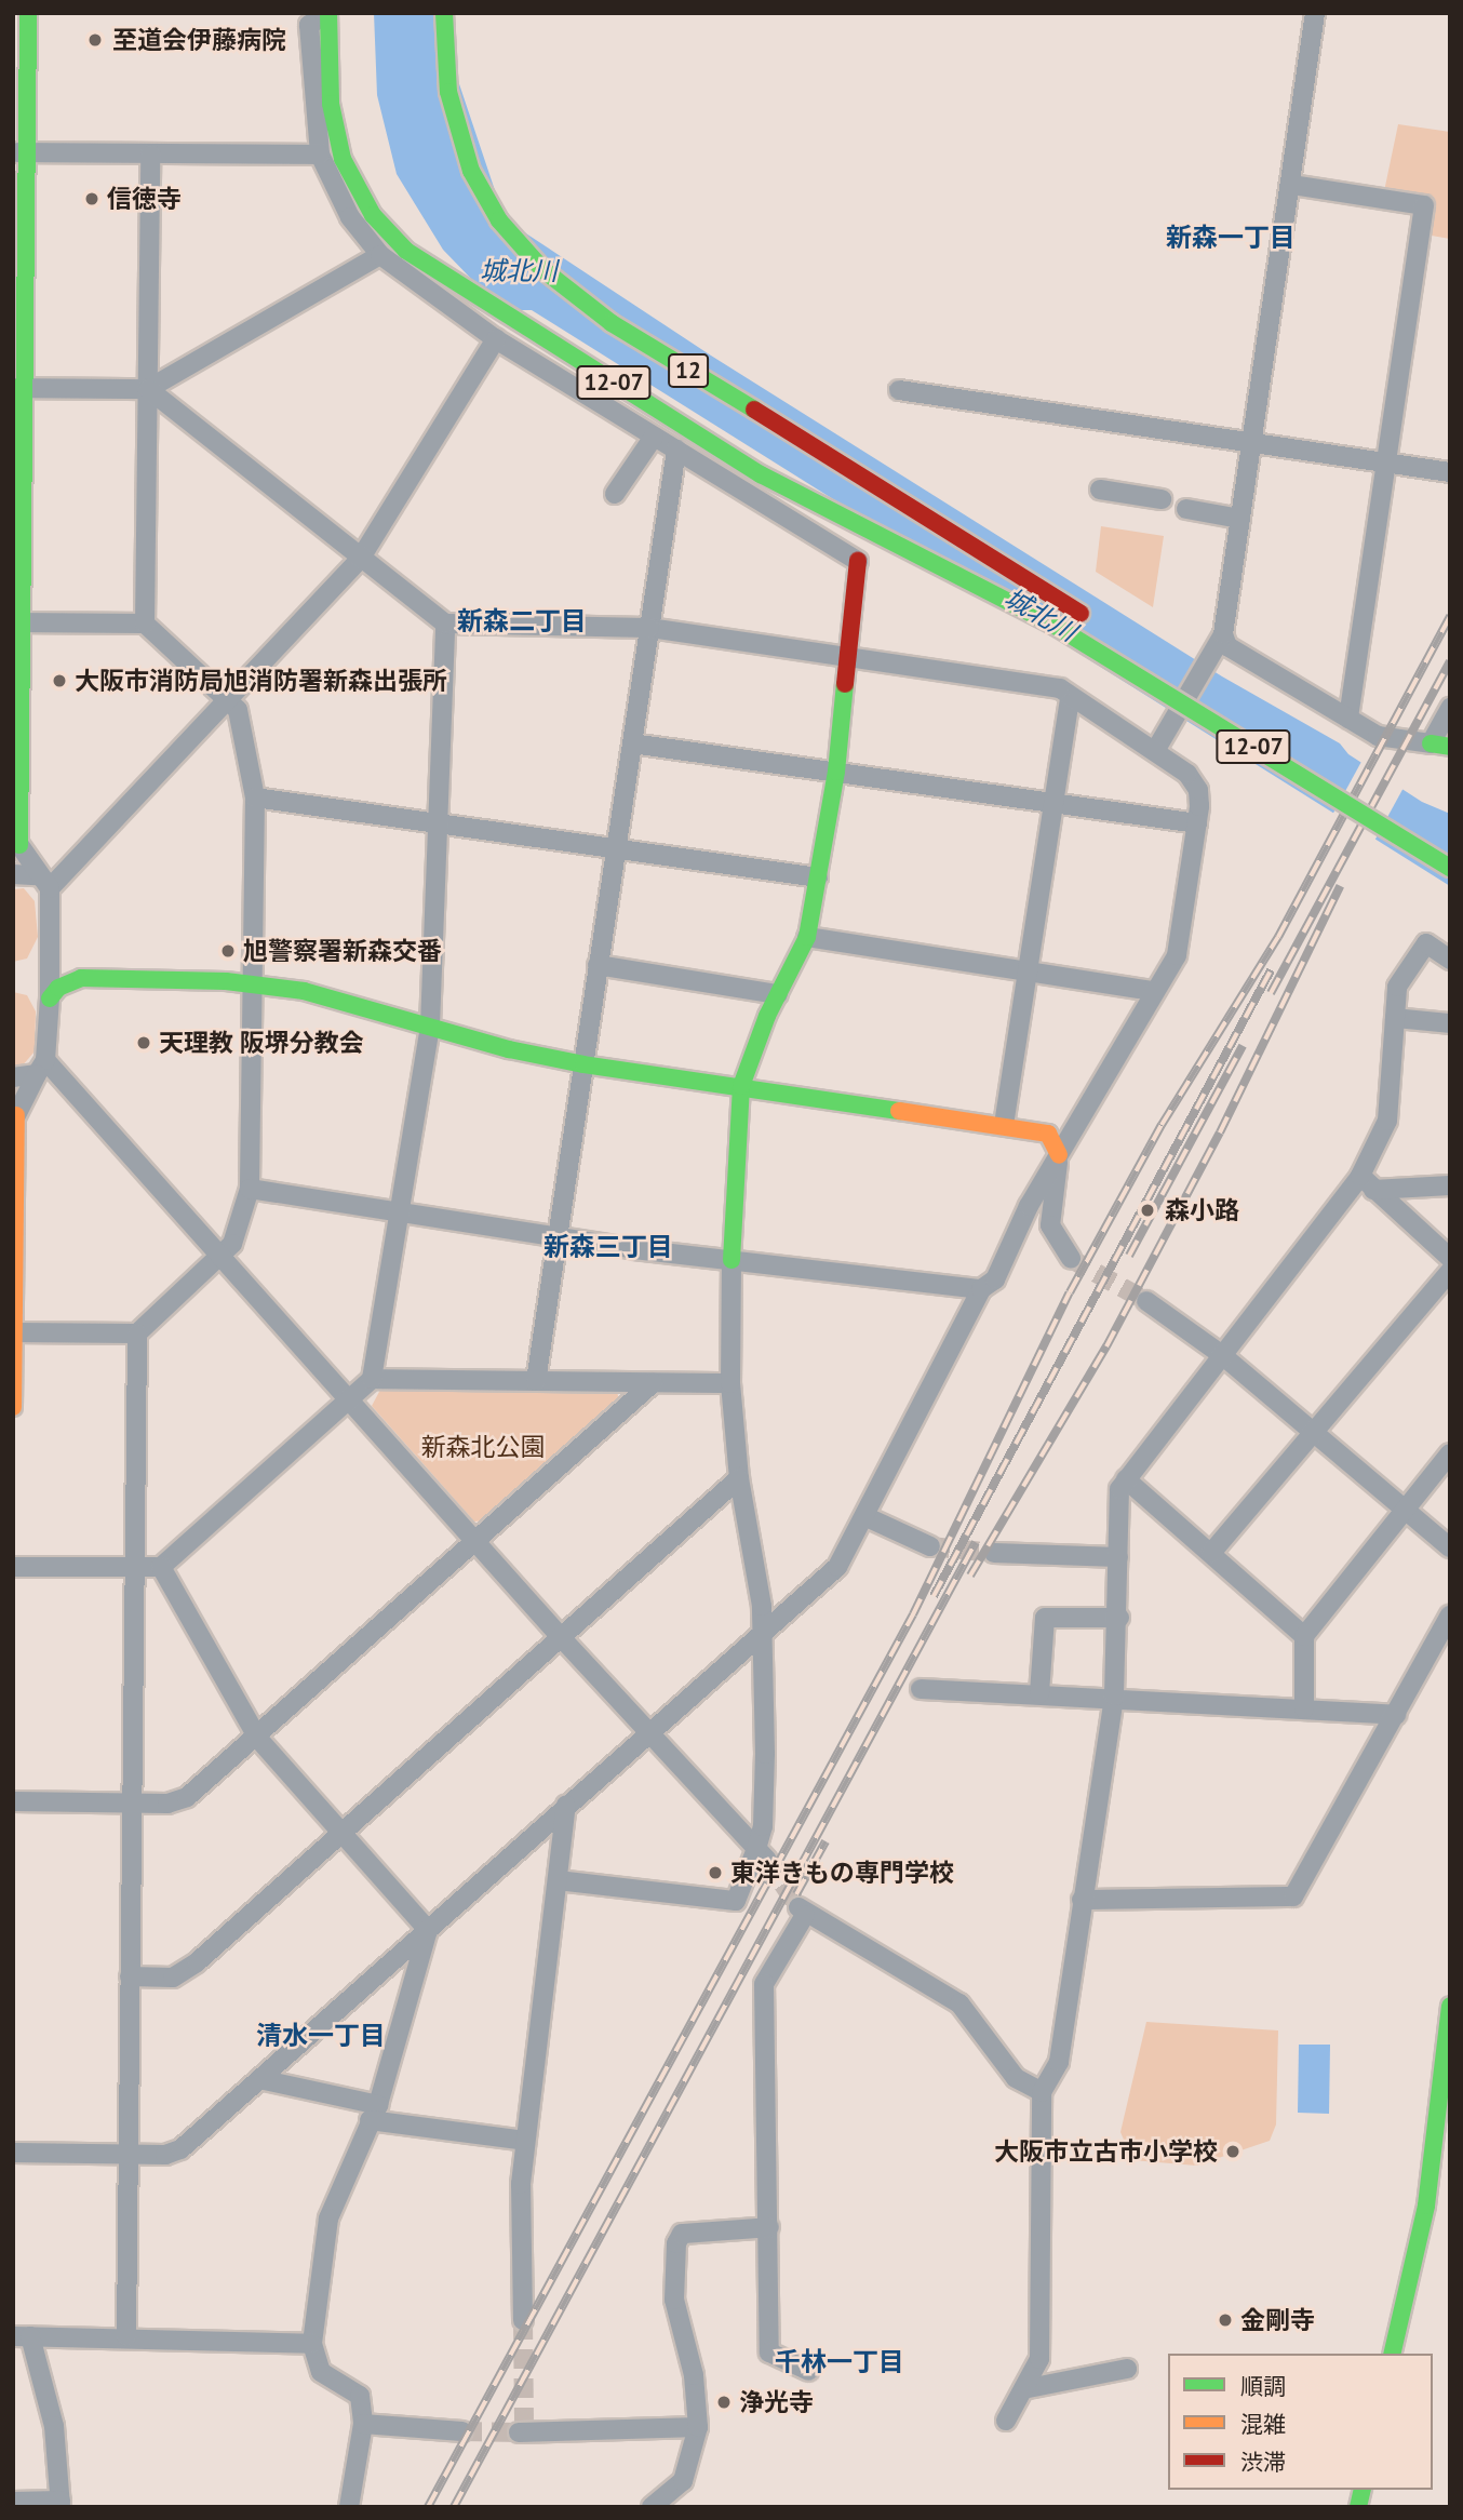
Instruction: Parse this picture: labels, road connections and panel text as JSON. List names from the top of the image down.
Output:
{
  "streets": {
    "main road": ["12", "12-07"]
  },
  "districts": [
    "新森一丁目",
    "新森二丁目",
    "新森三丁目",
    "清水一丁目",
    "千林一丁目"
  ],
  "water": ["城北川"],
  "parks": ["新森北公園"],
  "places": [
    "至道会伊藤病院",
    "信徳寺",
    "大阪市消防局旭消防署新森出張所",
    "旭警察署新森交番",
    "天理教 阪堺分教会",
    "森小路",
    "東洋きもの専門学校",
    "大阪市立古市小学校",
    "金剛寺",
    "浄光寺"
  ],
  "legend": ["順調", "混雑", "渋滞"]
}
